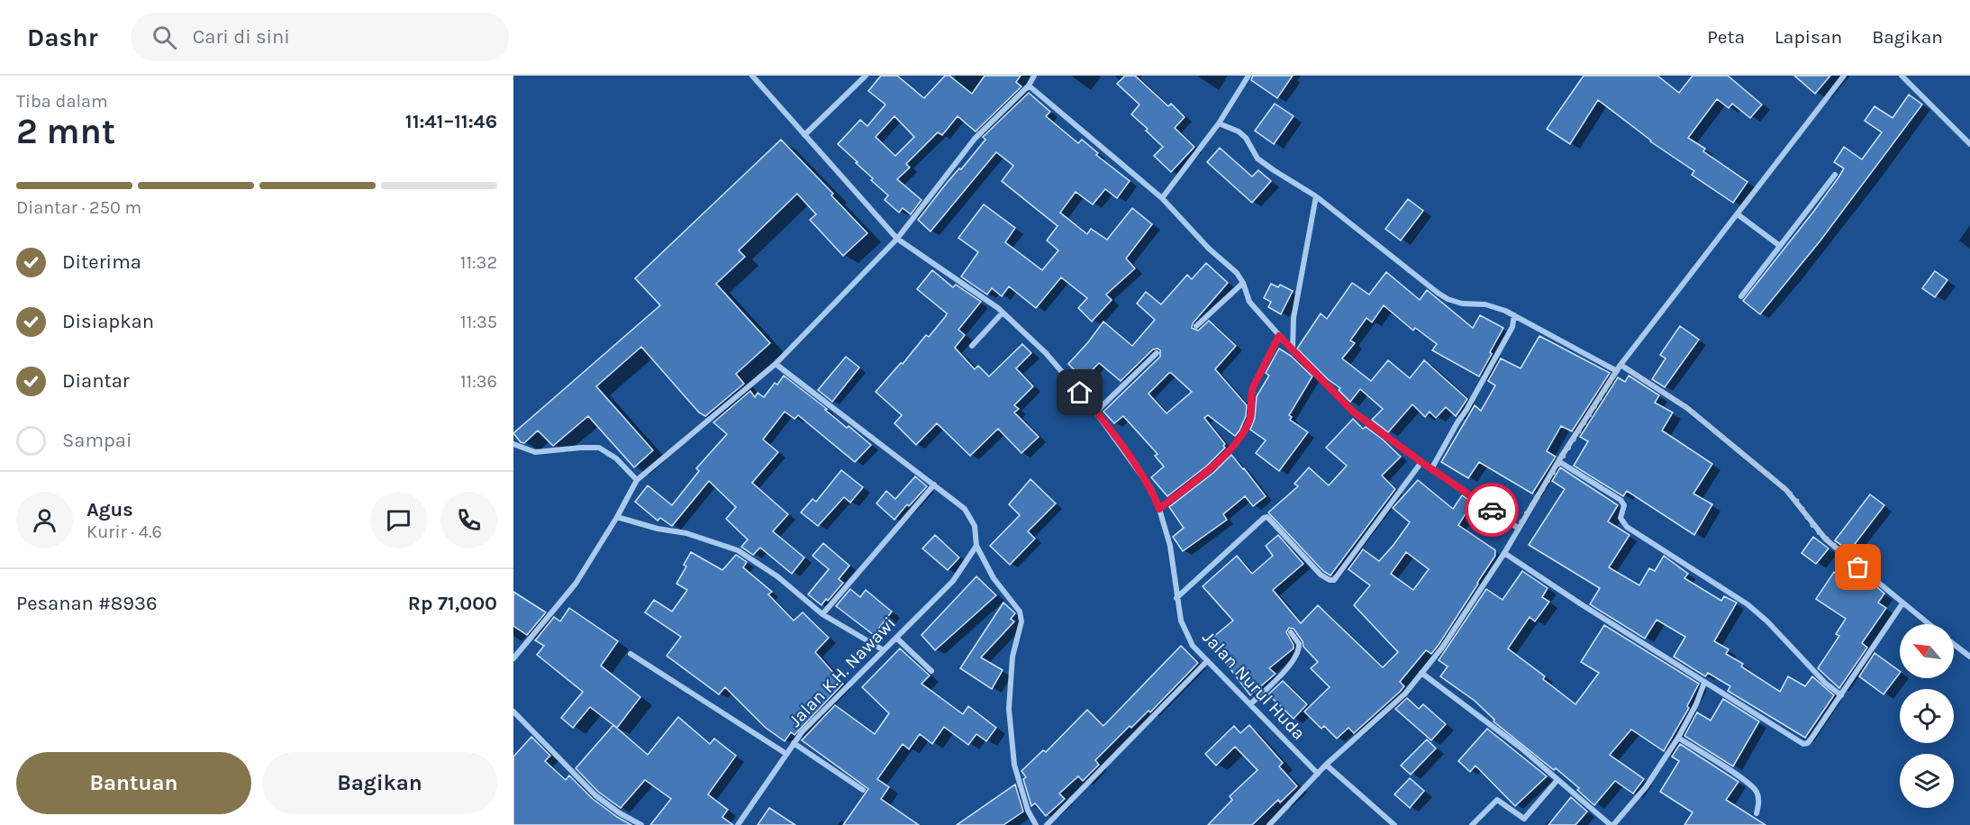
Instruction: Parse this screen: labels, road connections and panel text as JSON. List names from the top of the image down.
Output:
{
  "streets": {
    "street": ["Jalan K.H. Nawawi", "Jalan Nurul Huda"]
  },
  "north": "top left",
  "page": {
    "header": "Dashr",
    "search": "Cari di sini",
    "nav": ["Peta", "Lapisan", "Bagikan"],
    "heading": ["2 mnt", "Tiba dalam", "11:41–11:46"],
    "panel": [
      "Agus",
      "Kurir · 4.6",
      "Pesanan #8936",
      "Rp 71,000"
    ],
    "bar": "Diantar · 250 m",
    "list": [
      ["Diterima", "11:32"],
      ["Disiapkan", "11:35"],
      ["Diantar", "11:36"],
      "Sampai"
    ],
    "buttons": ["Bantuan", "Bagikan"]
  }
}
